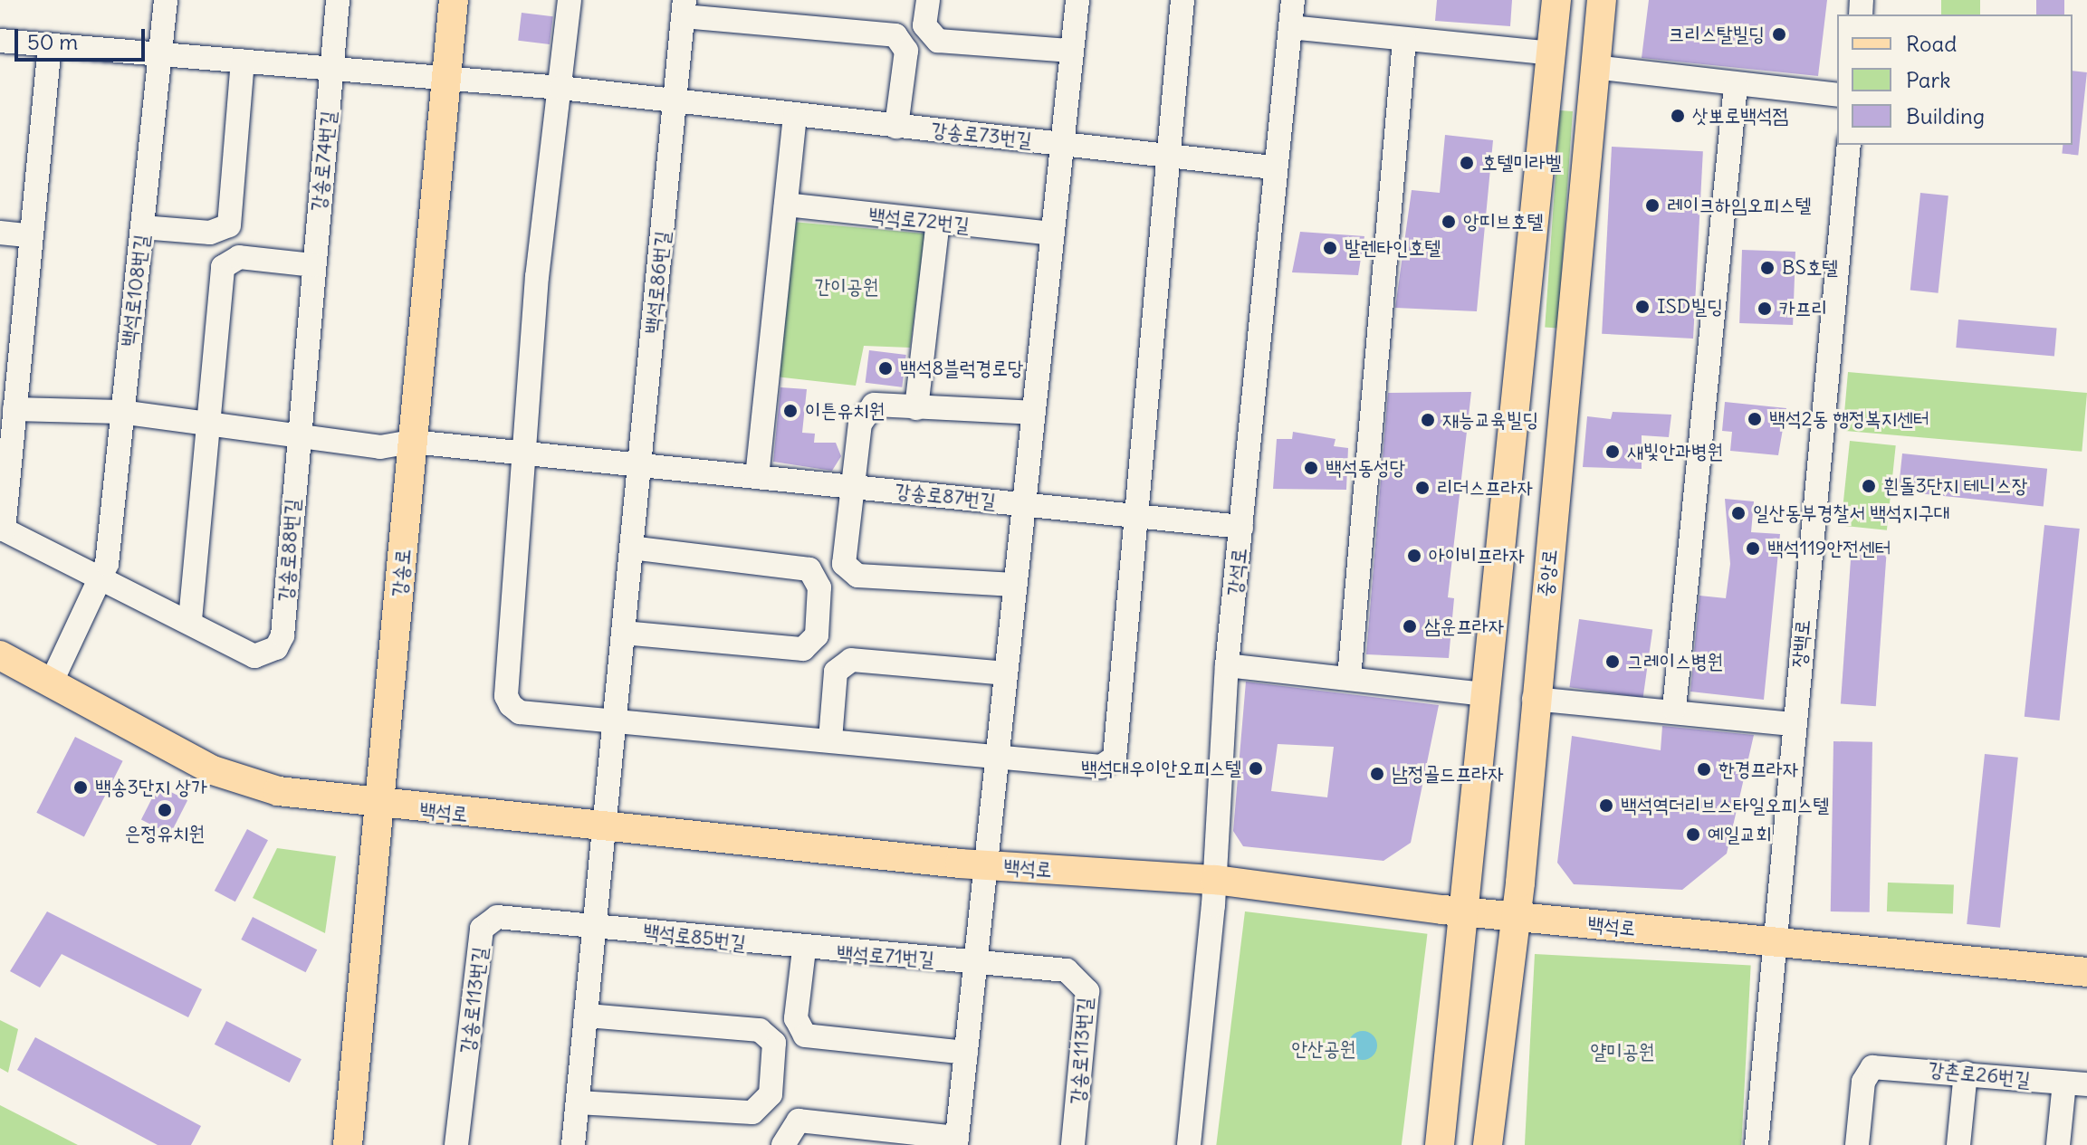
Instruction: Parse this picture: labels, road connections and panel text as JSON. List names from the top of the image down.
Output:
{
  "streets": {
    "main road": ["강송로", "중앙로", "백석로"],
    "street": [
      "강송로73번길",
      "강송로74번길",
      "백석로72번길",
      "백석로86번길",
      "백석로108번길",
      "강송로87번길",
      "강송로88번길",
      "강석로",
      "장백로",
      "백석로85번길",
      "백석로71번길",
      "강송로113번길",
      "강촌로26번길"
    ]
  },
  "crossings": [
    ["강송로73번길", "백석로86번길"],
    ["강송로73번길", "강석로"],
    ["강송로73번길", "강송로"],
    ["강송로74번길", "강송로88번길"],
    ["백석로86번길", "강송로87번길"],
    ["백석로86번길", "백석로"],
    ["백석로108번길", "백석로"],
    ["강송로87번길", "강석로"],
    ["강송로87번길", "강송로"],
    ["강석로", "백석로"],
    ["강송로", "백석로"],
    ["중앙로", "백석로"],
    ["장백로", "백석로"],
    ["백석로85번길", "백석로71번길"],
    ["백석로85번길", "강송로113번길"],
    ["백석로71번길", "강송로113번길"]
  ],
  "parks": ["간이공원", "안산공원", "얄미공원"],
  "places": [
    "크리스탈빌딩",
    "삿뽀로백석점",
    "호텔미라벨",
    "레이크하임오피스텔",
    "앙띠브호텔",
    "발렌타인호텔",
    "BS호텔",
    "ISD빌딩",
    "카프리",
    "백석8블럭경로당",
    "이튼유치원",
    "백석2동 행정복지센터",
    "재능교육빌딩",
    "새빛안과병원",
    "백석동성당",
    "흰돌3단지 테니스장",
    "리더스프라자",
    "일산동부경찰서 백석지구대",
    "백석119안전센터",
    "아이비프라자",
    "삼운프라자",
    "그레이스병원",
    "백석대우이안오피스텔",
    "한경프라자",
    "남정골드프라자",
    "백송3단지 상가",
    "백석역더리브스타일오피스텔",
    "은정유치원",
    "예일교회"
  ],
  "legend": ["Road", "Park", "Building"],
  "scale_bar": "50 m"
}
